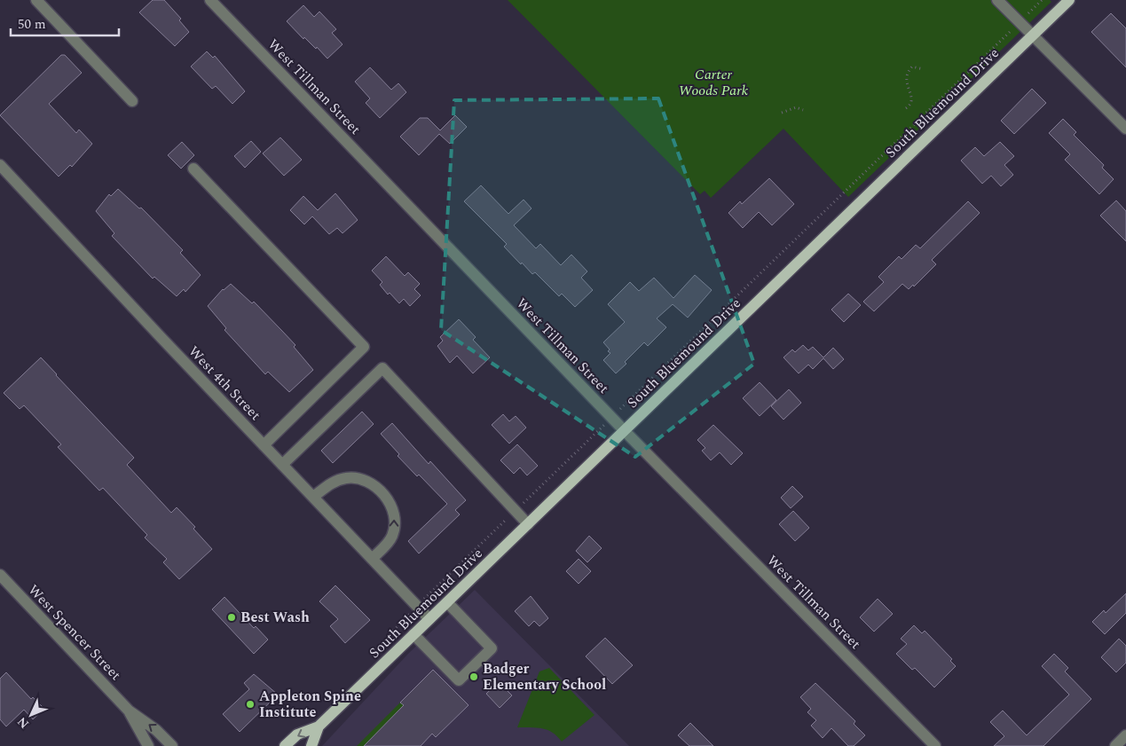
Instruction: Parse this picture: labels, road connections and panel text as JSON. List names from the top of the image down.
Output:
{
  "streets": {
    "main road": ["South Bluemound Drive"],
    "street": ["West Tillman Street", "West 4th Street", "West Spencer Street"]
  },
  "crossings": [
    ["West Tillman Street", "South Bluemound Drive"],
    ["South Bluemound Drive", "West 4th Street"]
  ],
  "parks": ["Carter Woods Park"],
  "places": ["Best Wash", "Badger Elementary School", "Appleton Spine Institute"],
  "scale_bar": "50 m",
  "north": "bottom left"
}
